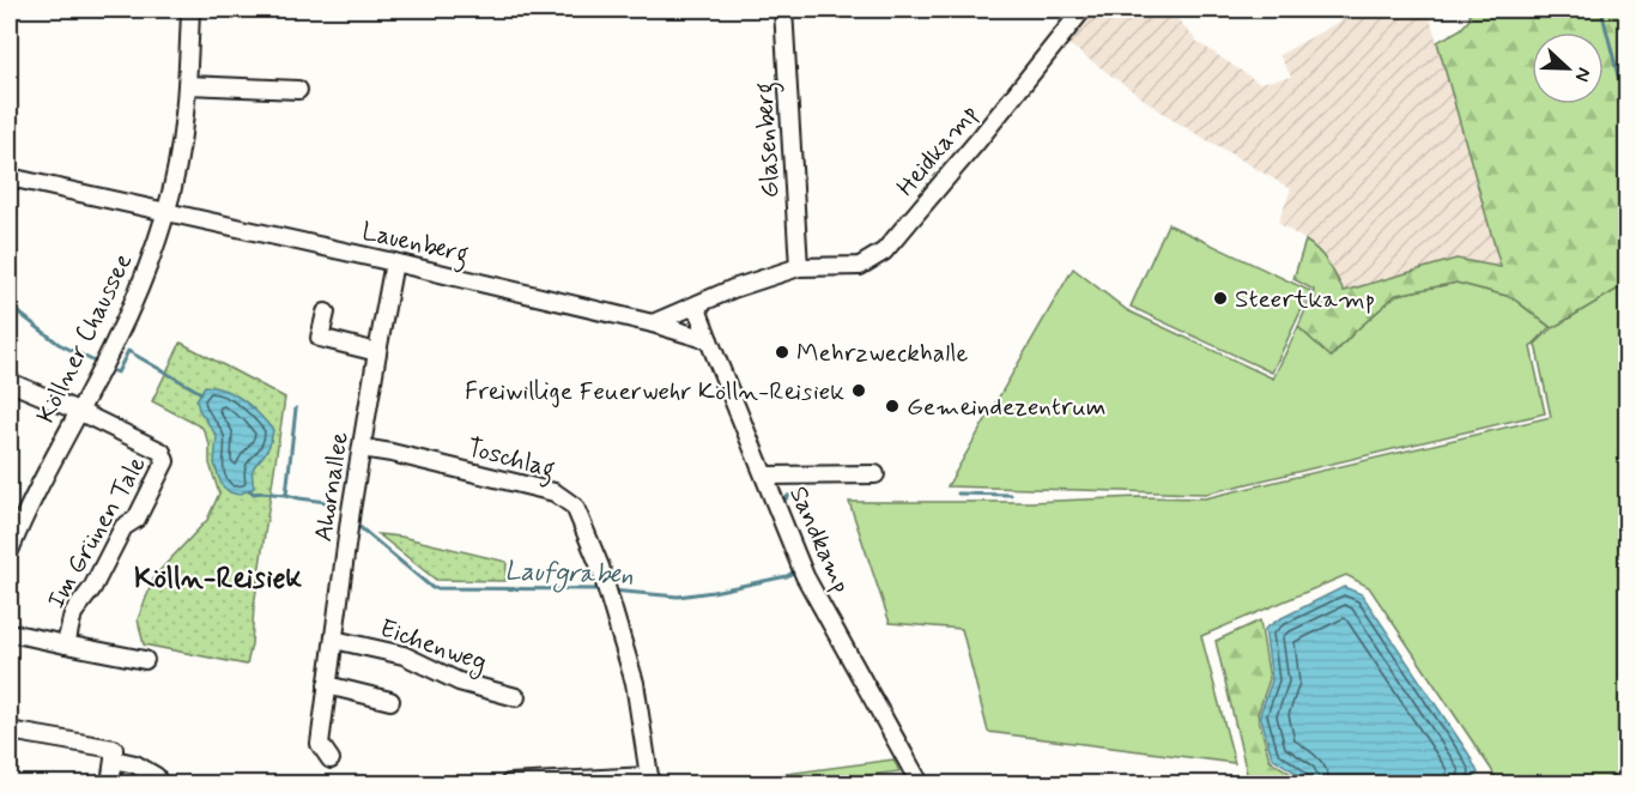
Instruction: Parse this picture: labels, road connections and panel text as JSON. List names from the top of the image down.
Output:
{
  "streets": {
    "street": [
      "Glasenberg",
      "Heidkamp",
      "Lauenberg",
      "Köllner Chaussee",
      "Toschlag",
      "Ahornallee",
      "Im Grünen Tale",
      "Sandkamp",
      "Eichenweg"
    ]
  },
  "crossings": [
    ["Glasenberg", "Heidkamp"],
    ["Lauenberg", "Köllner Chaussee"],
    ["Lauenberg", "Ahornallee"],
    ["Lauenberg", "Sandkamp"],
    ["Köllner Chaussee", "Im Grünen Tale"],
    ["Toschlag", "Ahornallee"],
    ["Ahornallee", "Eichenweg"]
  ],
  "districts": ["Kölln-Reisiek"],
  "water": ["Laufgraben"],
  "places": [
    "Steertkamp",
    "Mehrzweckhalle",
    "Freiwillige Feuerwehr Kölln-Reisiek",
    "Gemeindezentrum"
  ],
  "north": "right"
}
